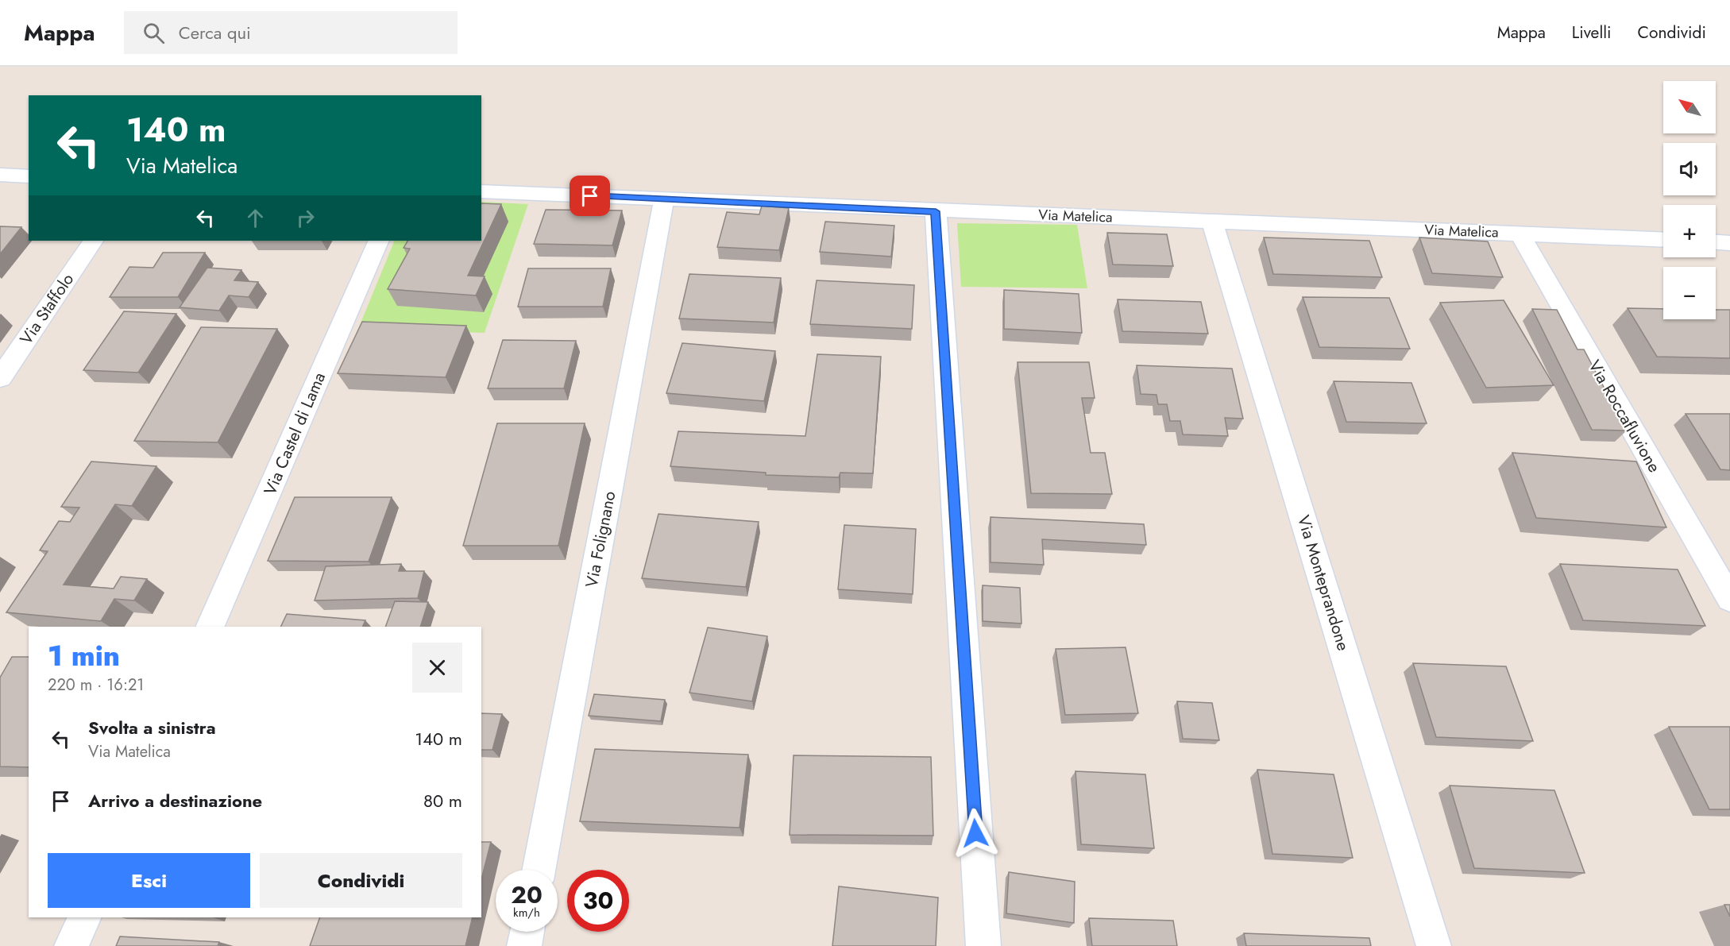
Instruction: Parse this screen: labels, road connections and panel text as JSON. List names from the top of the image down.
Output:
{
  "streets": {
    "street": [
      "Via Matelica",
      "Via Staffolo",
      "Via Roccafluvione",
      "Via Castel di Lama",
      "Via Folignano",
      "Via Monteprandone"
    ]
  },
  "crossings": [
    ["Via Matelica", "Via Roccafluvione"],
    ["Via Matelica", "Via Folignano"],
    ["Via Matelica", "Via Monteprandone"]
  ],
  "north": "top left",
  "page": {
    "header": "Mappa",
    "search": "Cerca qui",
    "nav": ["Mappa", "Livelli", "Condividi"],
    "map_buttons": ["+", "−"],
    "turn": ["140 m", "Via Matelica"],
    "heading": ["1 min", "220 m · 16:21"],
    "list": [
      {
        "name": "Svolta a sinistra",
        "note": "Via Matelica",
        "value": "140 m"
      },
      {
        "name": "Arrivo a destinazione",
        "value": "80 m"
      }
    ],
    "buttons": ["Esci", "Condividi"],
    "speed": "20 km/h",
    "limit": "30"
  }
}
